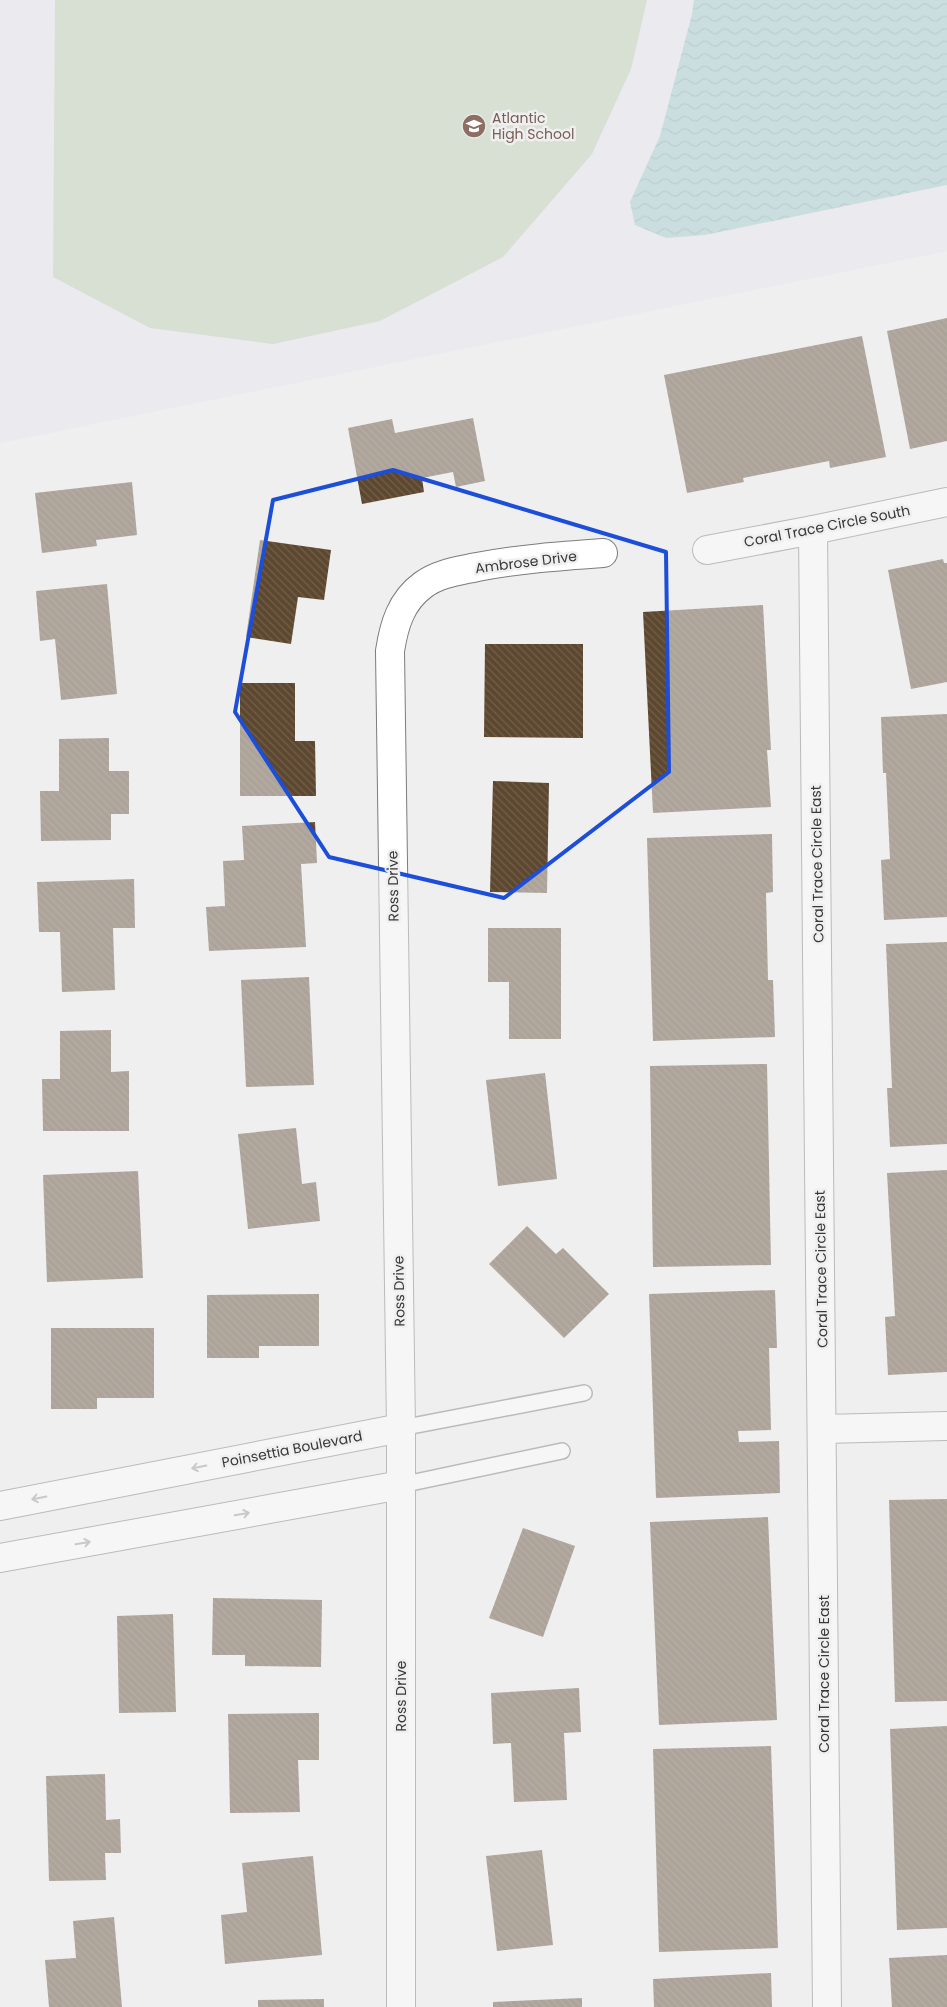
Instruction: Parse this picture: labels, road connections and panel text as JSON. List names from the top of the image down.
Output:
{
  "streets": {
    "street": [
      "Coral Trace Circle South",
      "Ambrose Drive",
      "Coral Trace Circle East",
      "Ross Drive",
      "Poinsettia Boulevard"
    ]
  },
  "crossings": [
    ["Coral Trace Circle South", "Coral Trace Circle East"],
    ["Ambrose Drive", "Ross Drive"],
    ["Ross Drive", "Poinsettia Boulevard"]
  ],
  "one_way": ["Poinsettia Boulevard"],
  "places": {
    "school or university": ["Atlantic High School"]
  }
}
